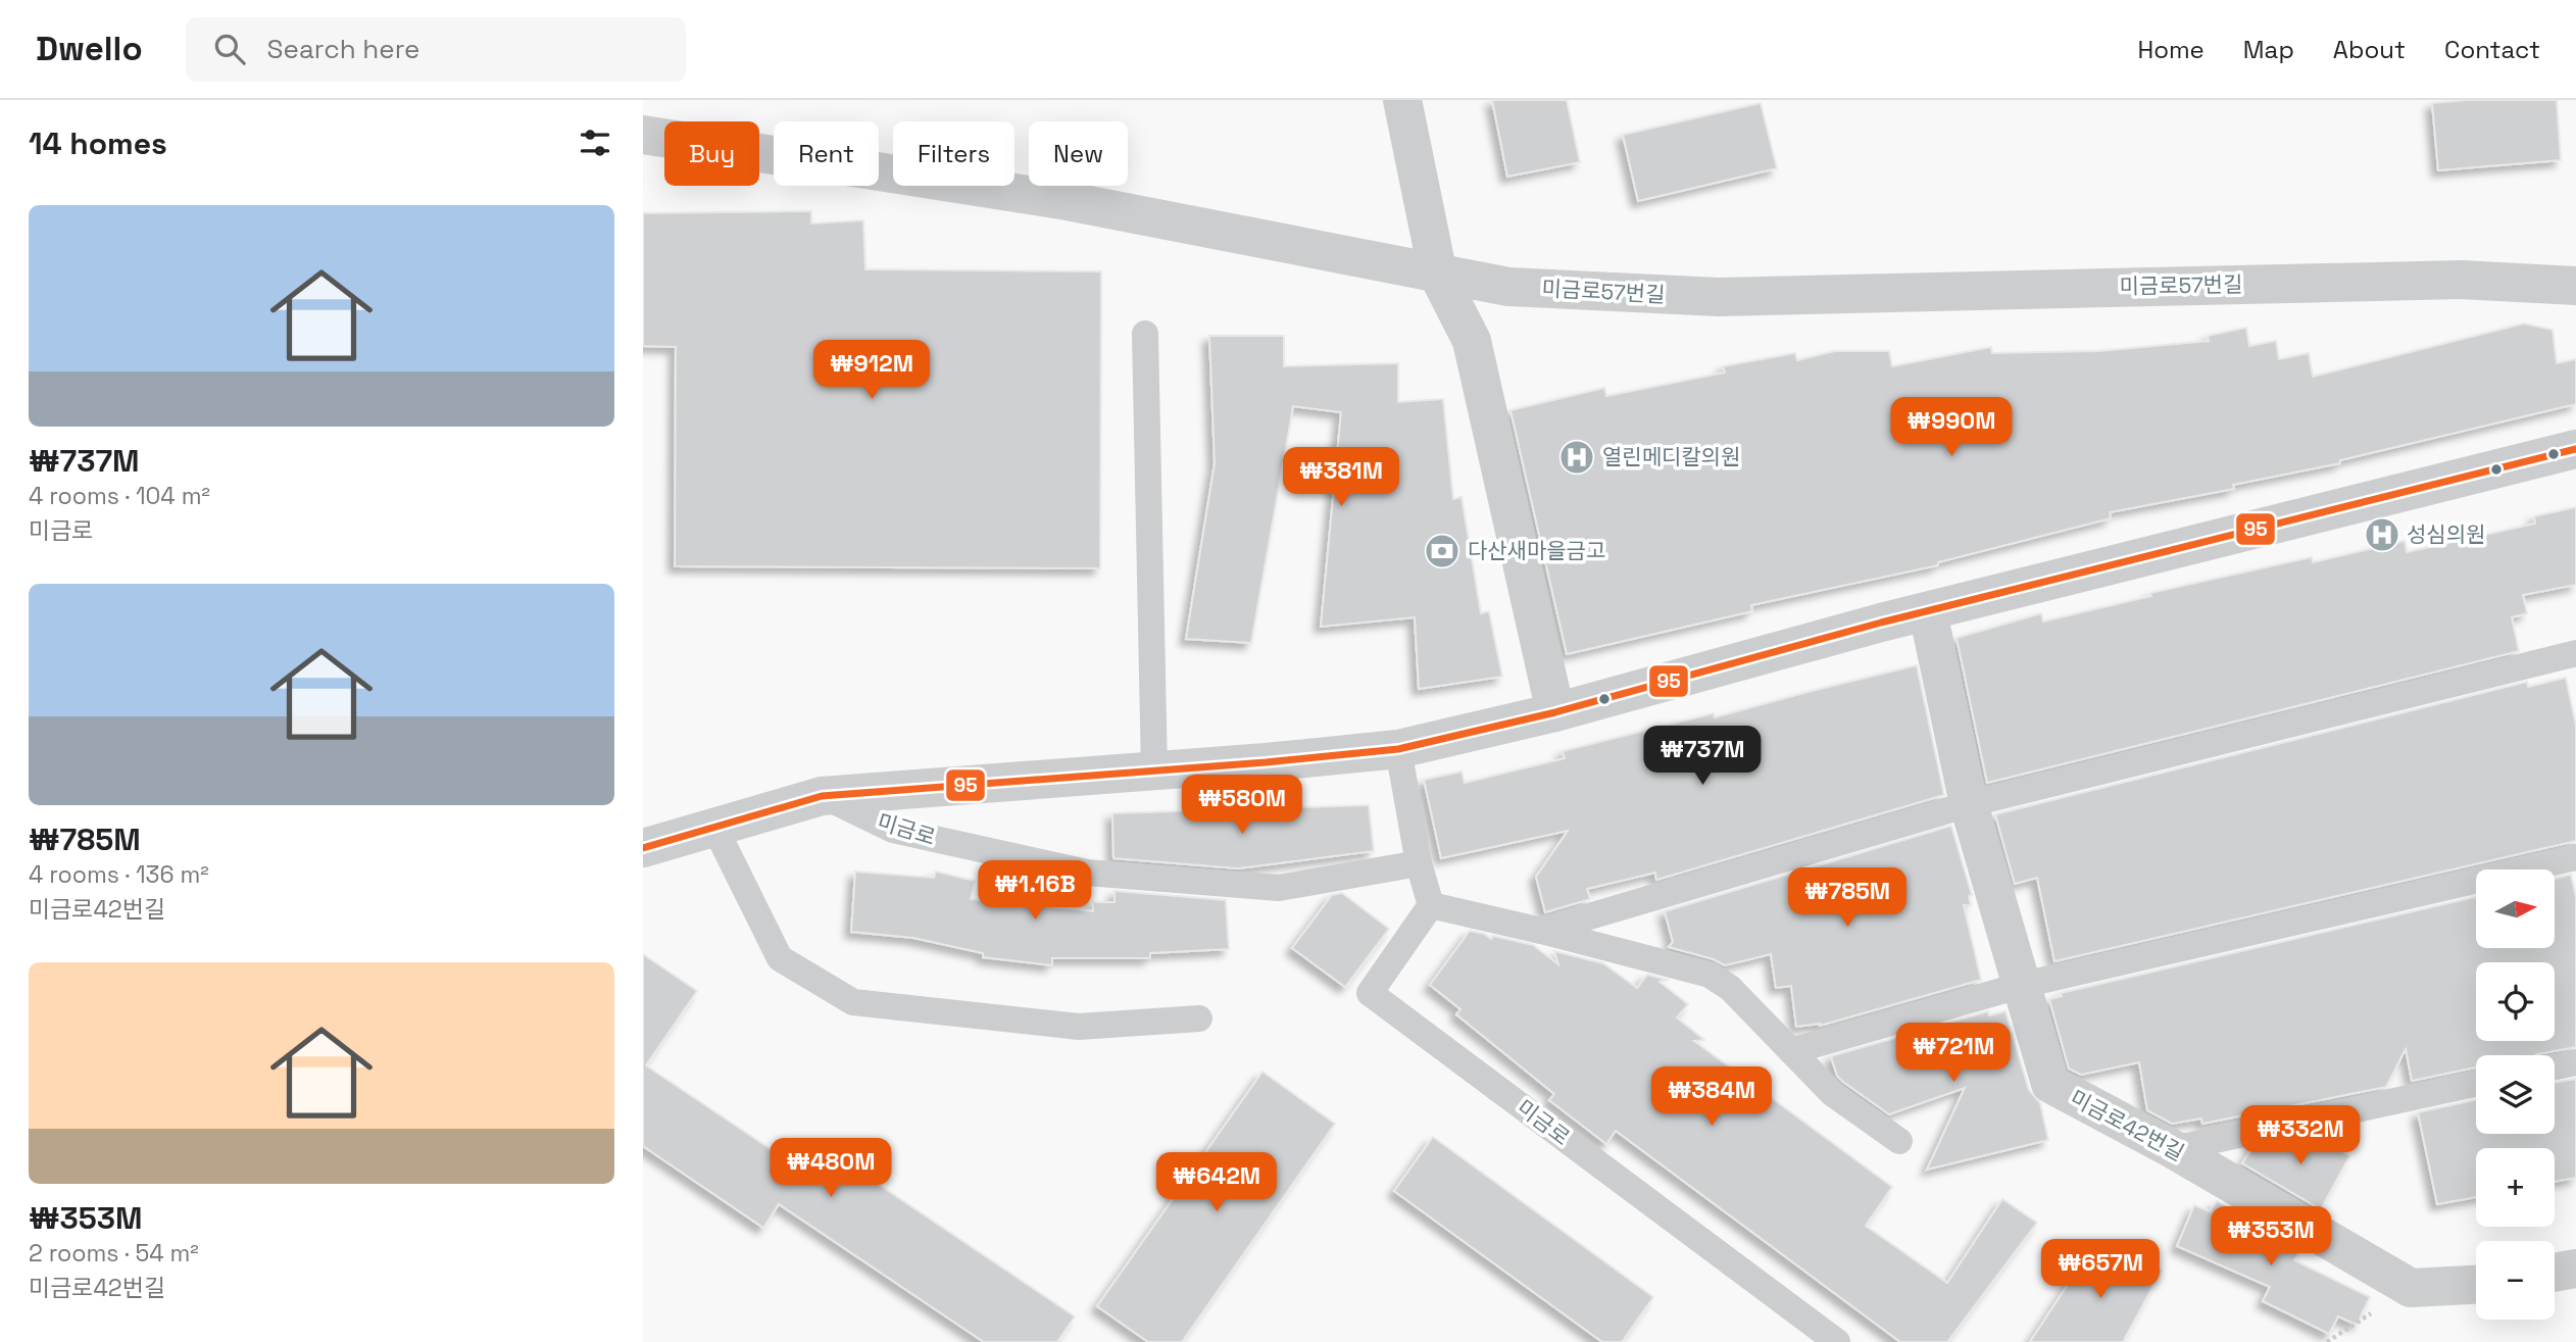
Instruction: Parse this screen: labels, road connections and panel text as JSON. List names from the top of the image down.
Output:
{
  "streets": {
    "street": ["미금로57번길", "미금로", "미금로42번길"]
  },
  "crossings": [
    ["미금로", "미금로42번길"]
  ],
  "places": {
    "hospital": ["열린메디칼의원", "성심의원"],
    "bank": ["다산새마을금고"]
  },
  "lines": ["transit line 95"],
  "north": "right",
  "page": {
    "header": "Dwello",
    "search": "Search here",
    "nav": [
      "Home",
      "Map",
      "About",
      "Contact"
    ],
    "heading": "14 homes",
    "chip": [
      "Buy",
      "Rent",
      "Filters",
      "New"
    ],
    "list": [
      {
        "name": "₩737M",
        "note": "4 rooms · 104 m² · 미금로"
      },
      {
        "name": "₩785M",
        "note": "4 rooms · 136 m² · 미금로42번길"
      },
      {
        "name": "₩353M",
        "note": "2 rooms · 54 m² · 미금로42번길"
      }
    ],
    "price": [
      "₩912M",
      "₩990M",
      "₩381M",
      "₩737M",
      "₩580M",
      "₩1.16B",
      "₩785M",
      "₩721M",
      "₩384M",
      "₩332M",
      "₩480M",
      "₩642M",
      "₩353M",
      "₩657M"
    ],
    "map_buttons": ["+", "−"]
  }
}
